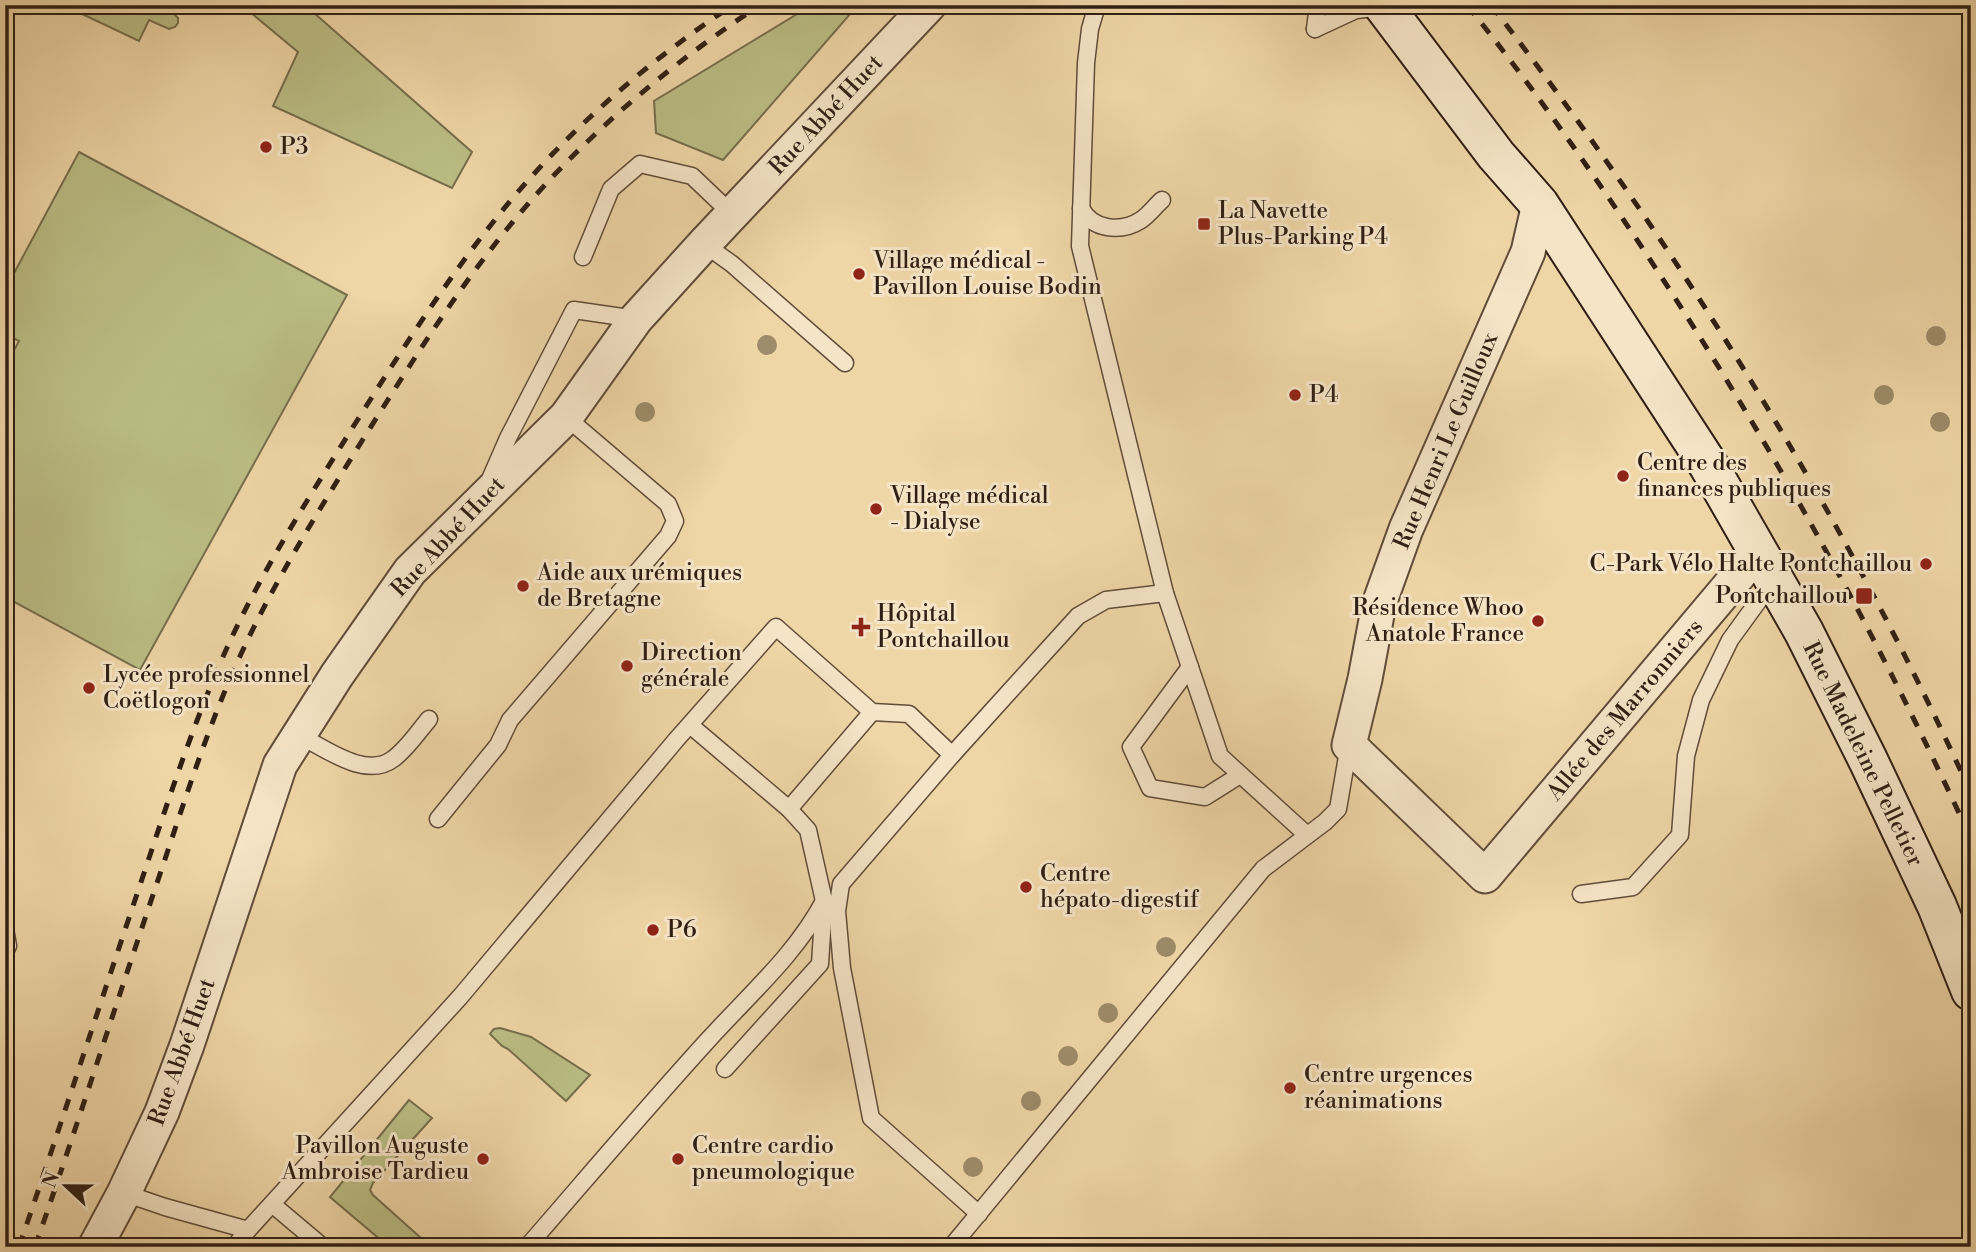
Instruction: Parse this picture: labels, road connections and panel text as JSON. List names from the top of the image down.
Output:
{
  "streets": {
    "street": [
      "Rue Abbé Huet",
      "Rue Henri Le Guilloux",
      "Allée des Marronniers",
      "Rue Madeleine Pelletier"
    ]
  },
  "crossings": [
    ["Rue Henri Le Guilloux", "Allée des Marronniers"],
    ["Rue Henri Le Guilloux", "Rue Madeleine Pelletier"],
    ["Allée des Marronniers", "Rue Madeleine Pelletier"]
  ],
  "places": {
    "other": [
      "P3",
      "Village médical - Pavillon Louise Bodin",
      "P4",
      "Centre des finances publiques",
      "Village médical - Dialyse",
      "C-Park Vélo Halte Pontchaillou",
      "Aide aux urémiques de Bretagne",
      "Résidence Whoo Anatole France",
      "Direction générale",
      "Lycée professionnel Coëtlogon",
      "Centre hépato-digestif",
      "P6",
      "Centre urgences réanimations",
      "Pavillon Auguste Ambroise Tardieu",
      "Centre cardio pneumologique"
    ],
    "transit": ["La Navette Plus-Parking P4", "Pontchaillou"],
    "health": ["Hôpital Pontchaillou"]
  },
  "north": "left"
}
